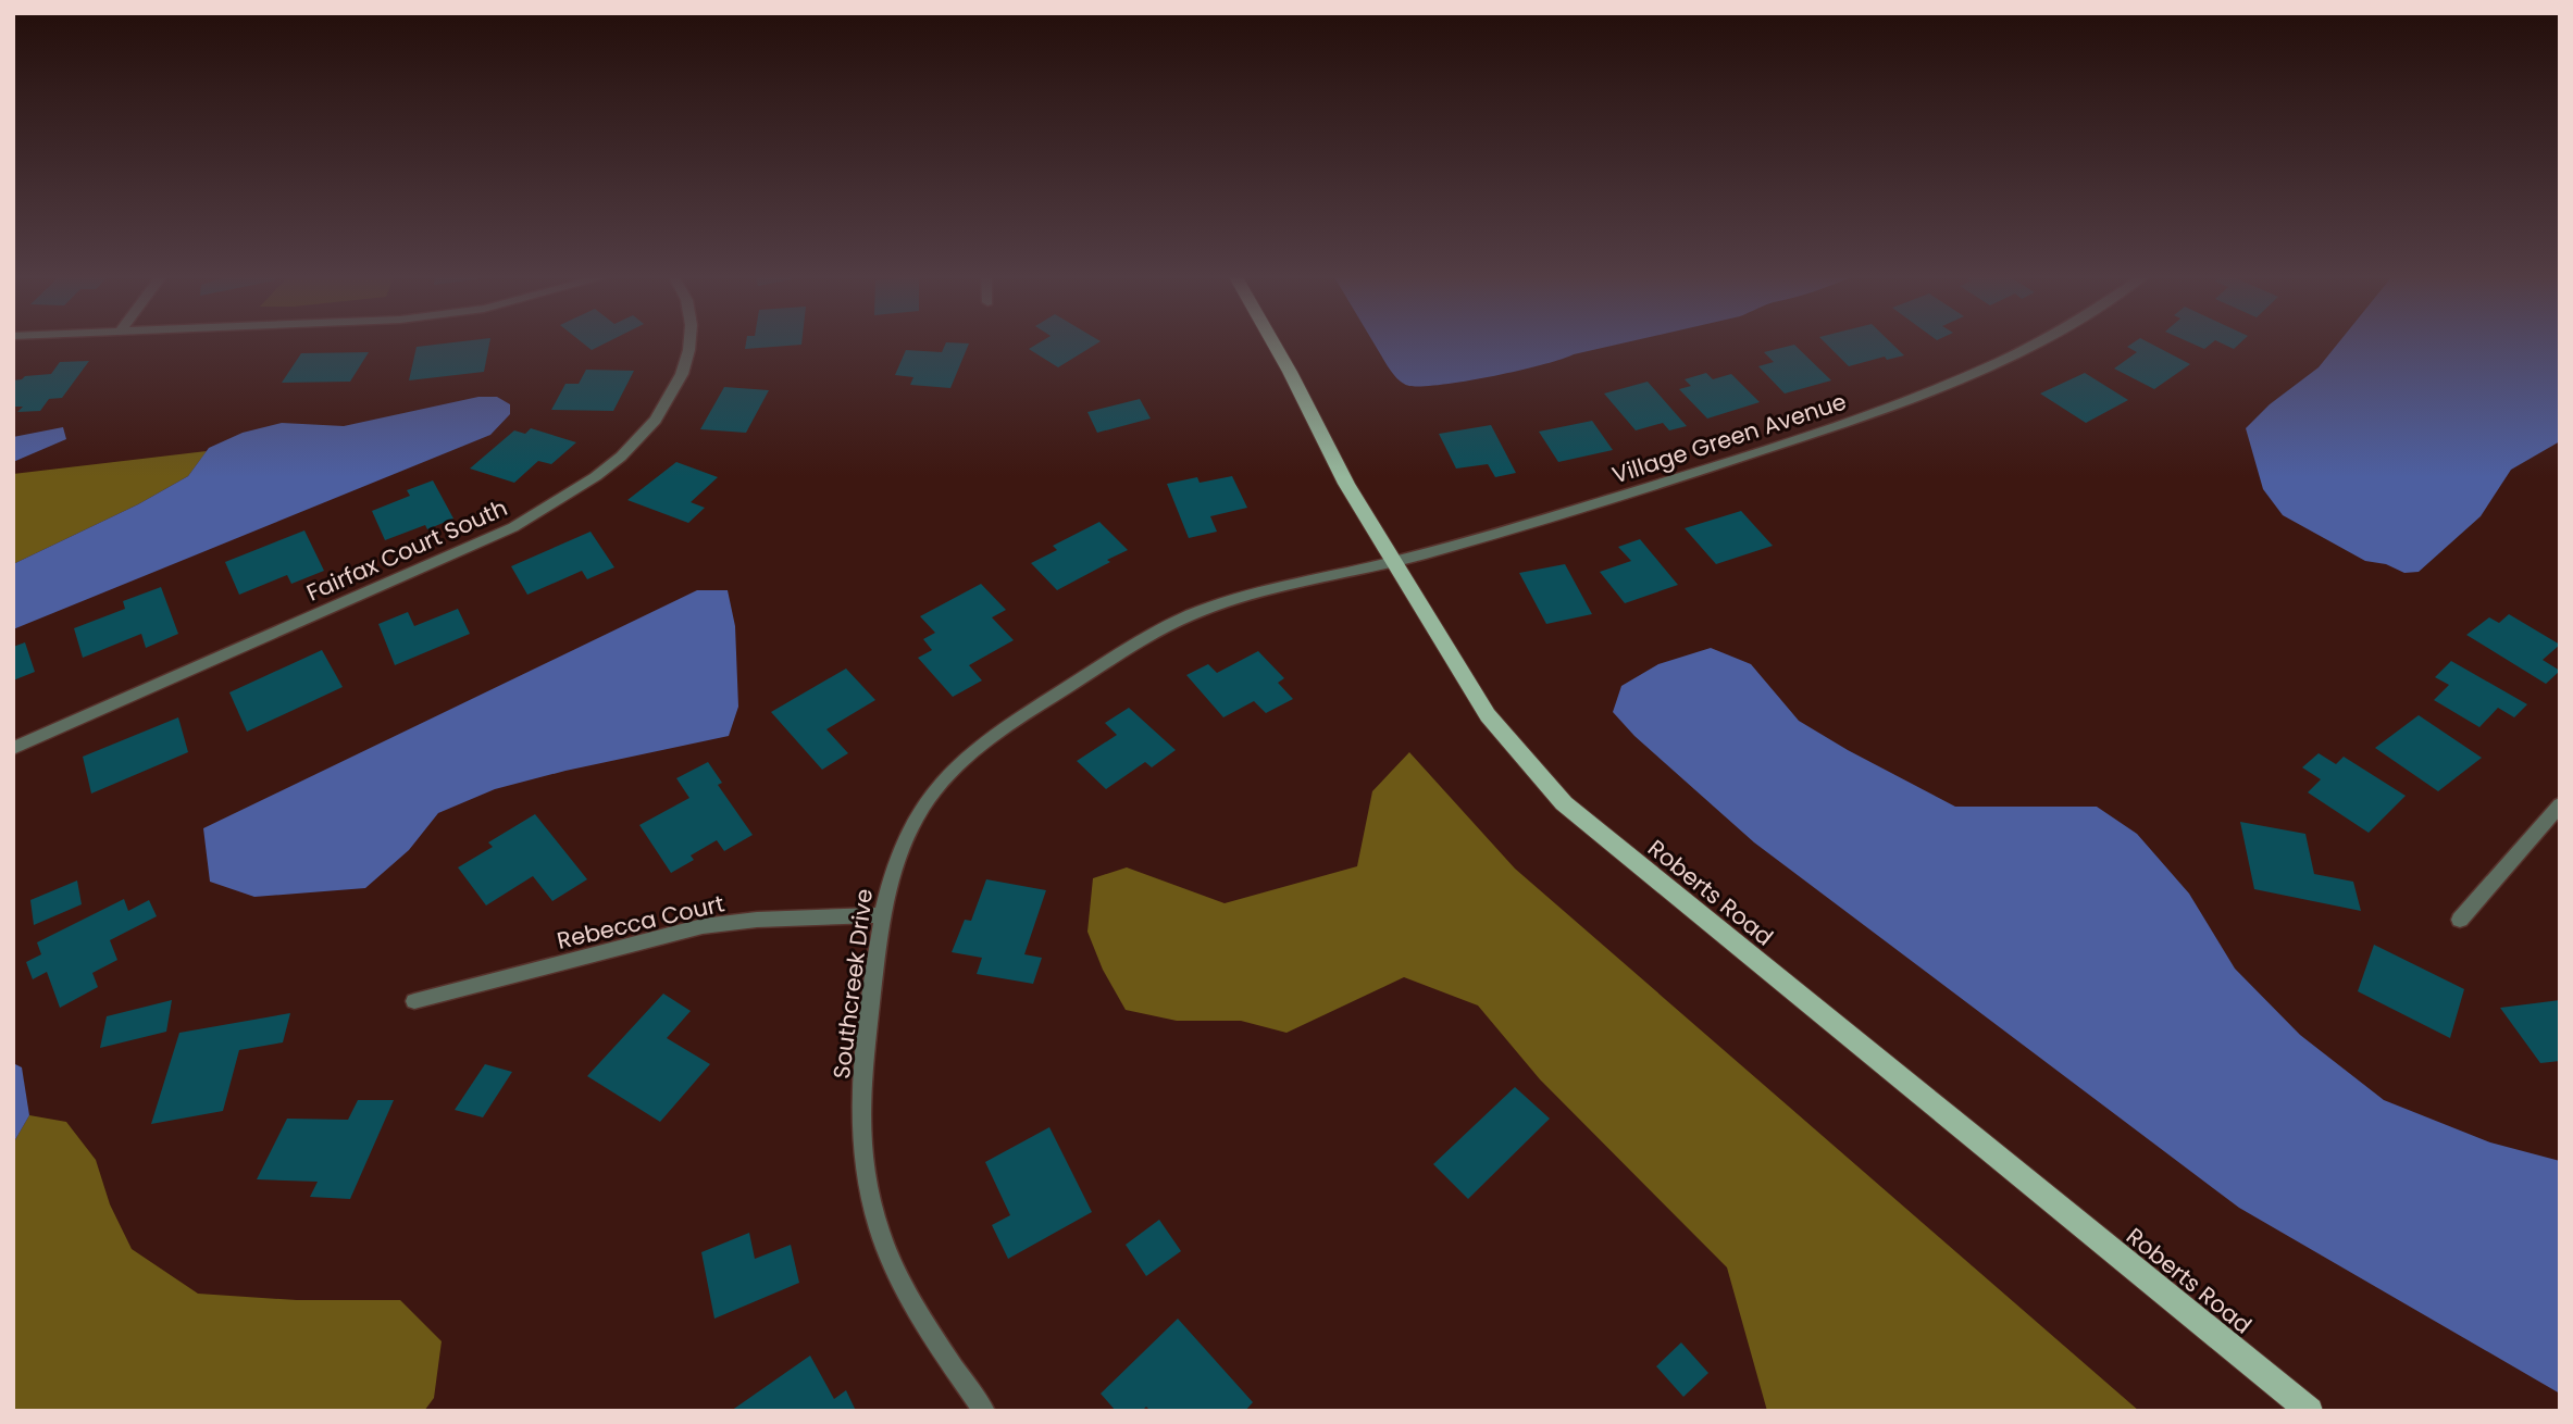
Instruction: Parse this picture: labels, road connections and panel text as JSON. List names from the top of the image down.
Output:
{
  "streets": {
    "main road": ["Roberts Road"],
    "street": [
      "Village Green Avenue",
      "Fairfax Court South",
      "Rebecca Court",
      "Southcreek Drive"
    ]
  },
  "crossings": [
    ["Village Green Avenue", "Roberts Road"],
    ["Village Green Avenue", "Southcreek Drive"],
    ["Roberts Road", "Southcreek Drive"],
    ["Rebecca Court", "Southcreek Drive"]
  ]
}
